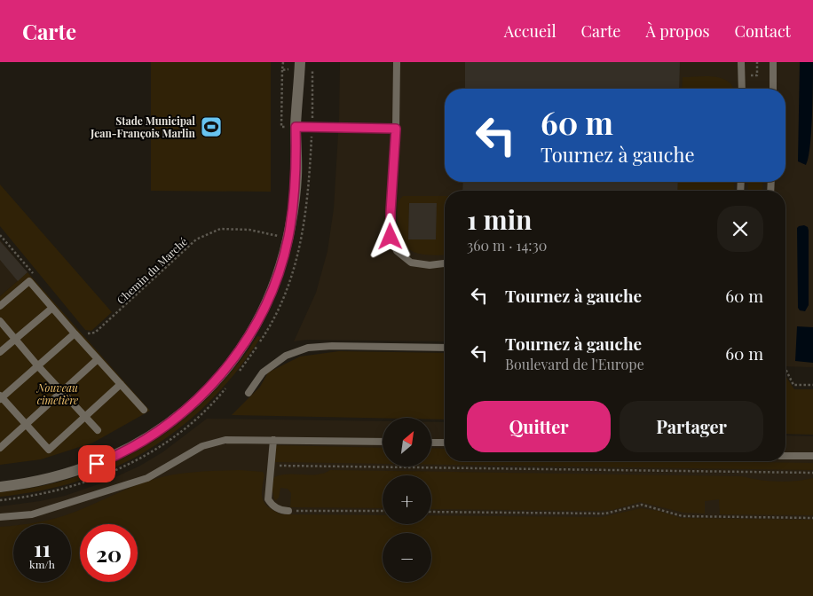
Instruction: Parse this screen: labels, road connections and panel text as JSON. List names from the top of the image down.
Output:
{
  "streets": {
    "path": ["Chemin du Marché"]
  },
  "parks": ["Nouveau cimetière"],
  "places": {
    "sports": ["Stade Municipal Jean-François Marlin"]
  },
  "north": "top right",
  "page": {
    "header": "Carte",
    "nav": [
      "Accueil",
      "Carte",
      "À propos",
      "Contact"
    ],
    "turn": ["60 m", "Tournez à gauche"],
    "heading": ["1 min", "360 m · 14:30"],
    "list": [
      {
        "name": "Tournez à gauche",
        "value": "60 m"
      },
      {
        "name": "Tournez à gauche",
        "note": "Boulevard de l'Europe",
        "value": "60 m"
      }
    ],
    "buttons": ["Quitter", "Partager"],
    "map_buttons": ["+", "−"],
    "speed": "11 km/h",
    "limit": "20"
  }
}
